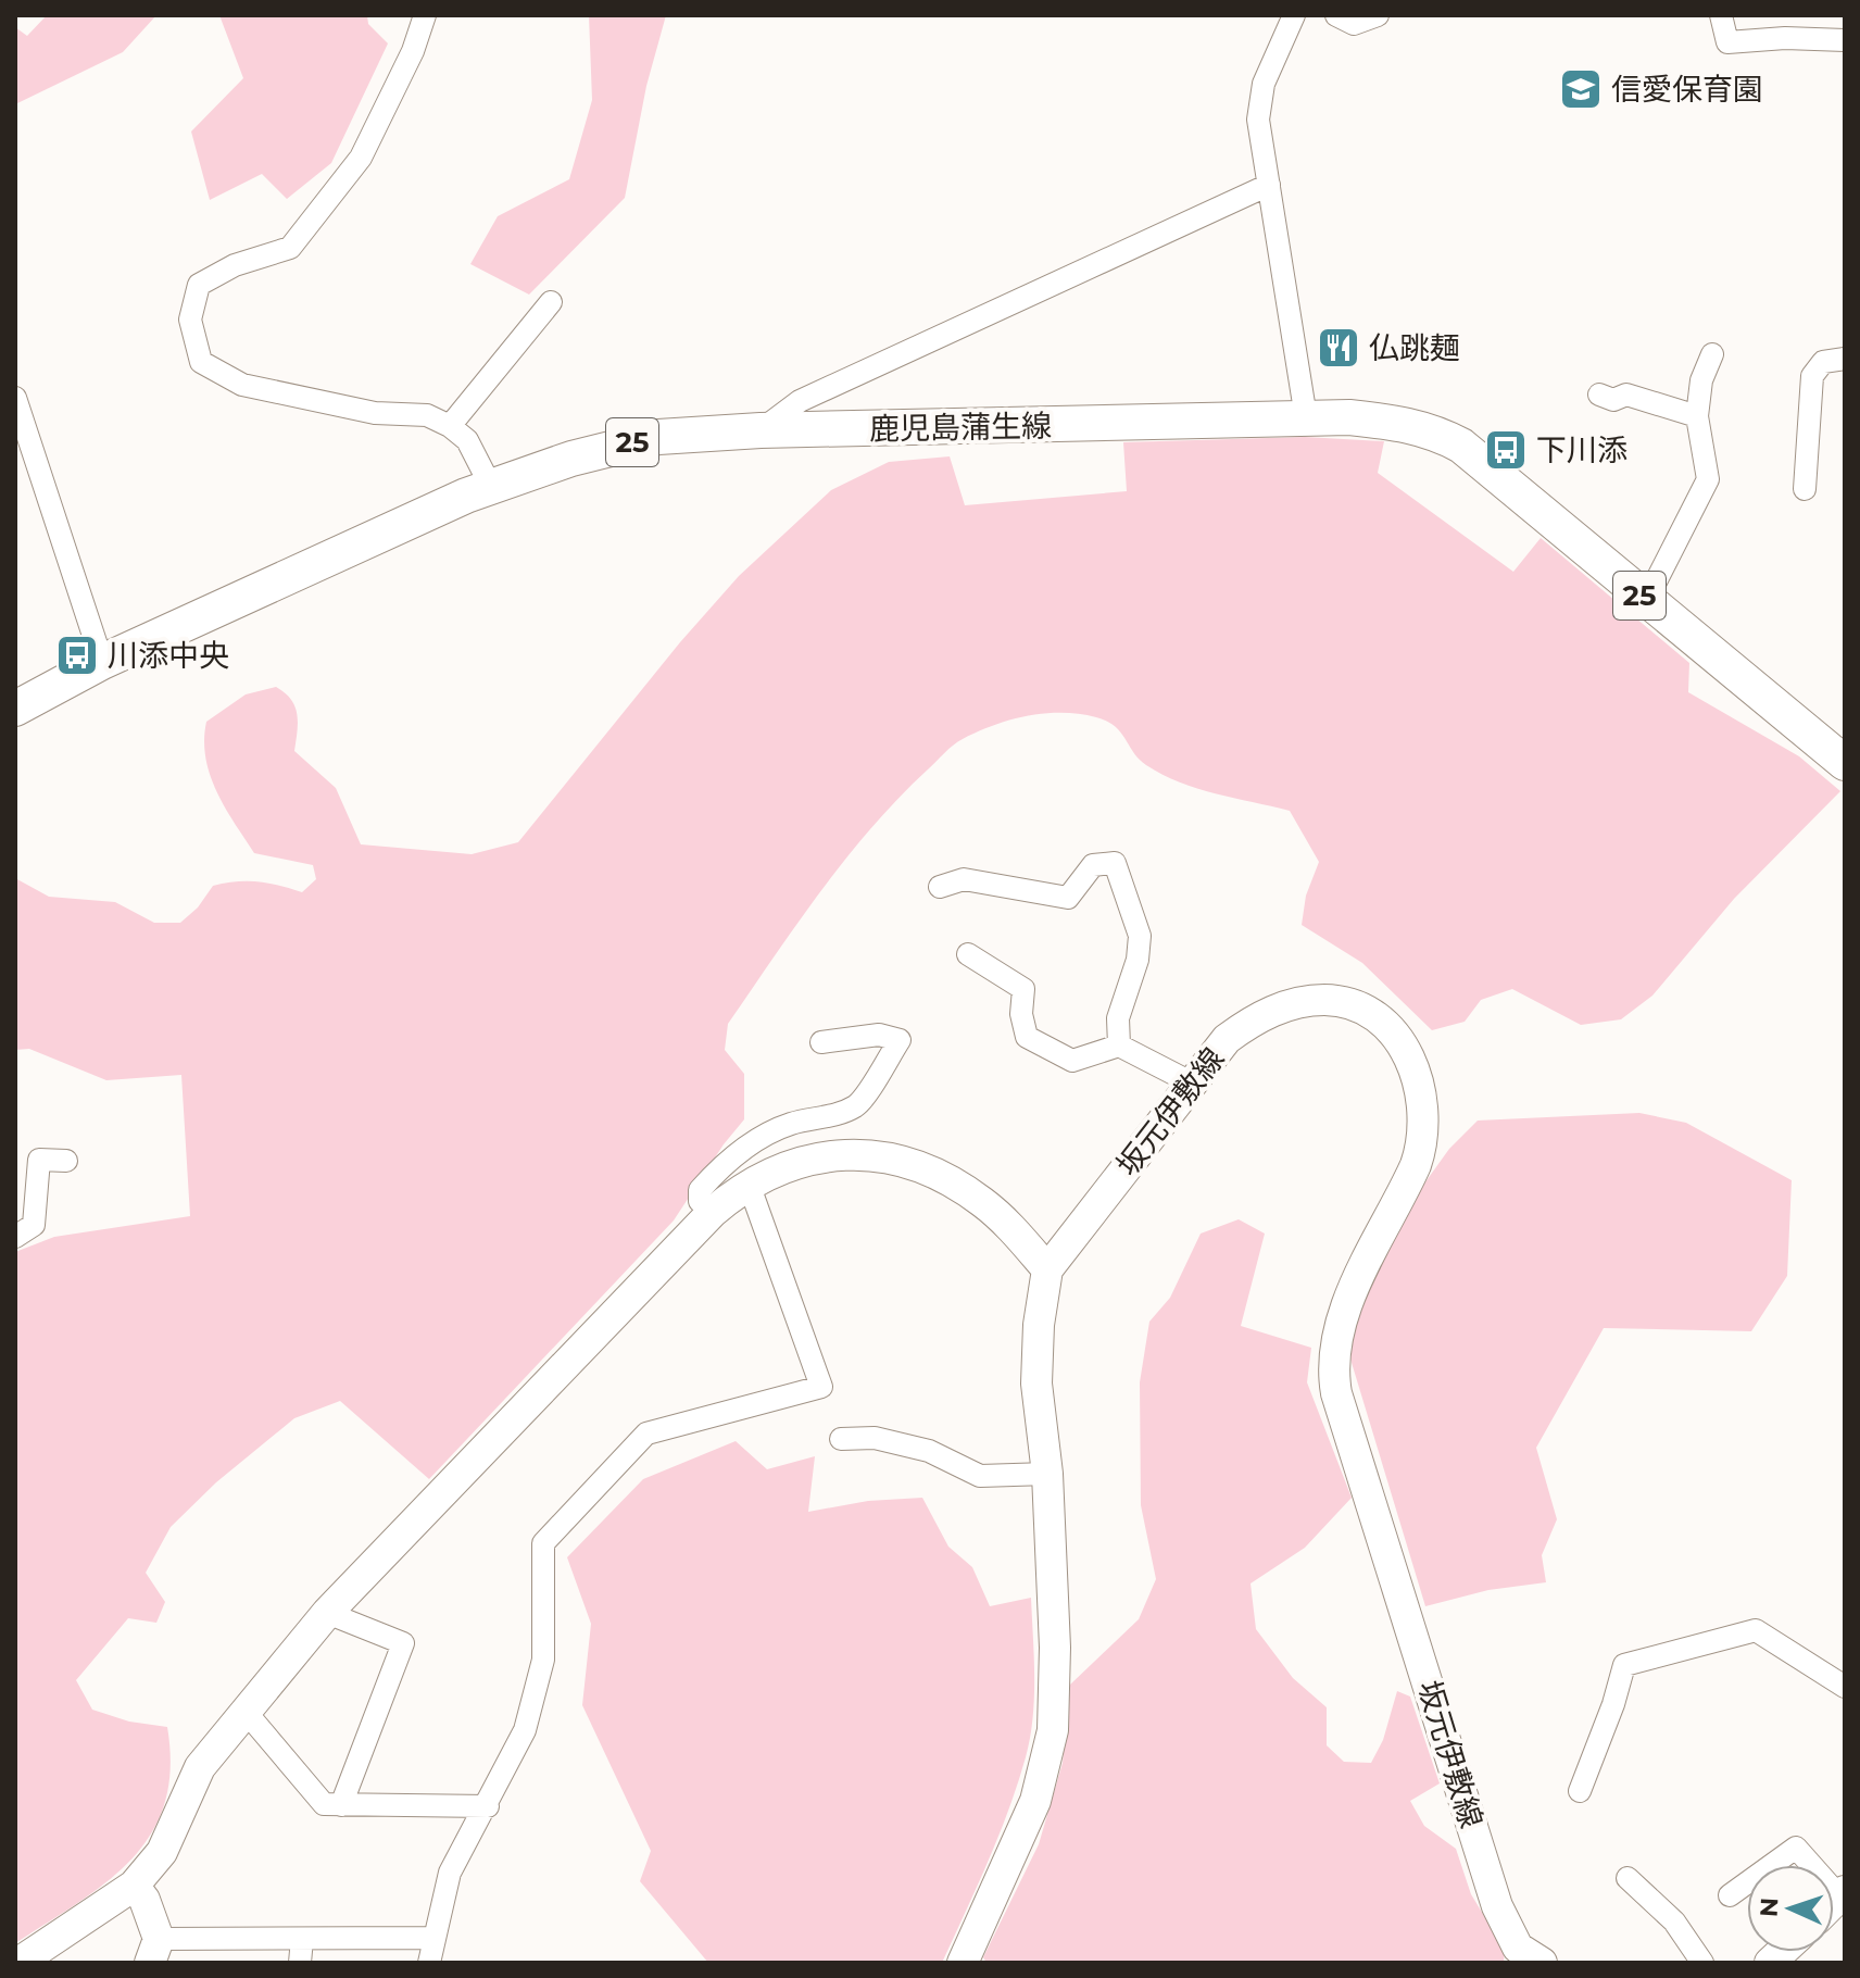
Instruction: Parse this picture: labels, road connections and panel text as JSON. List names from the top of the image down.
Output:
{
  "streets": {
    "main road": ["鹿児島蒲生線", "25", "坂元伊敷線"]
  },
  "places": {
    "school or university": ["信愛保育園"],
    "restaurant": ["仏跳麺"],
    "bus stop": ["下川添", "川添中央"]
  },
  "north": "left"
}
